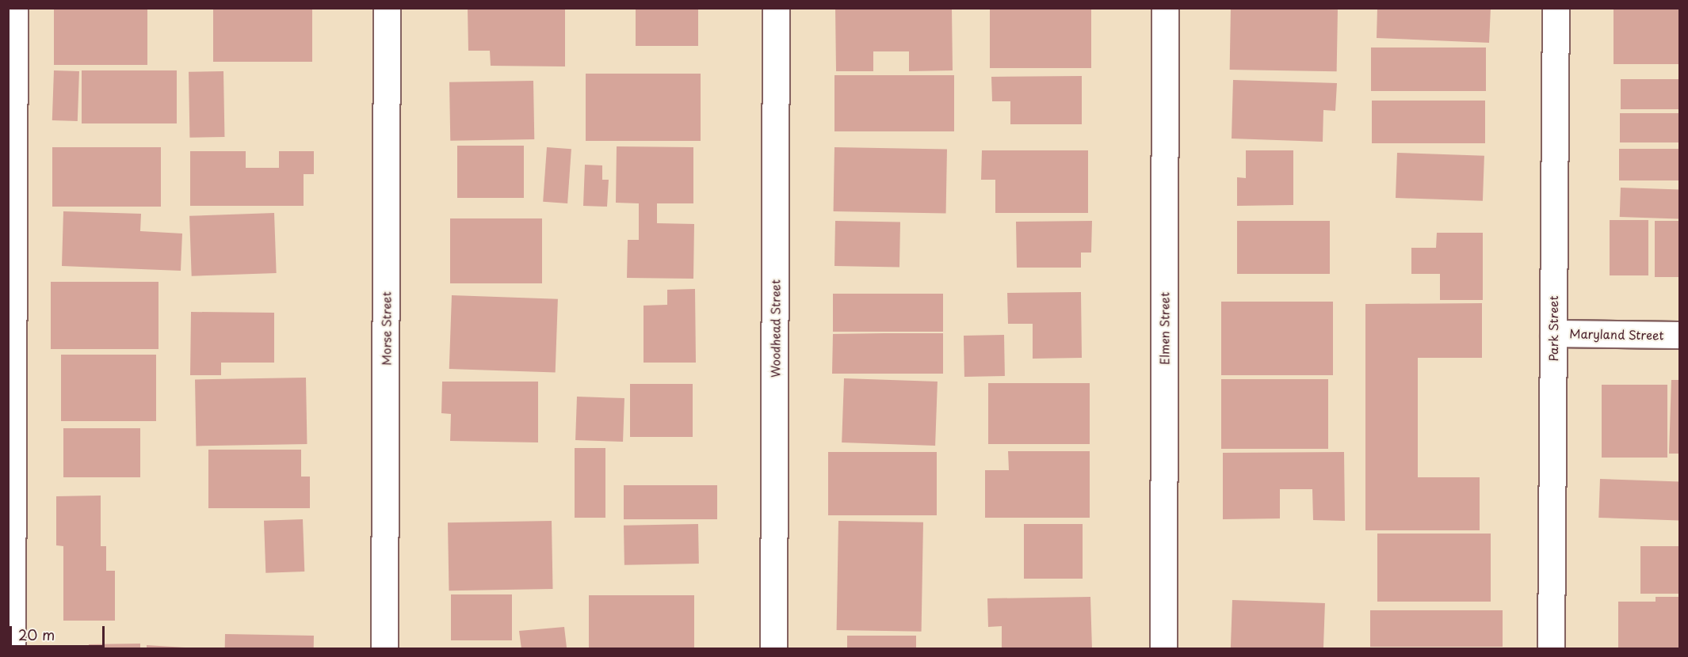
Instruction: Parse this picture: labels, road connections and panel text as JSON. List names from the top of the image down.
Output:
{
  "streets": {
    "street": [
      "Morse Street",
      "Woodhead Street",
      "Elmen Street",
      "Park Street",
      "Maryland Street"
    ]
  },
  "crossings": [
    ["Park Street", "Maryland Street"]
  ],
  "scale_bar": "20 m"
}
